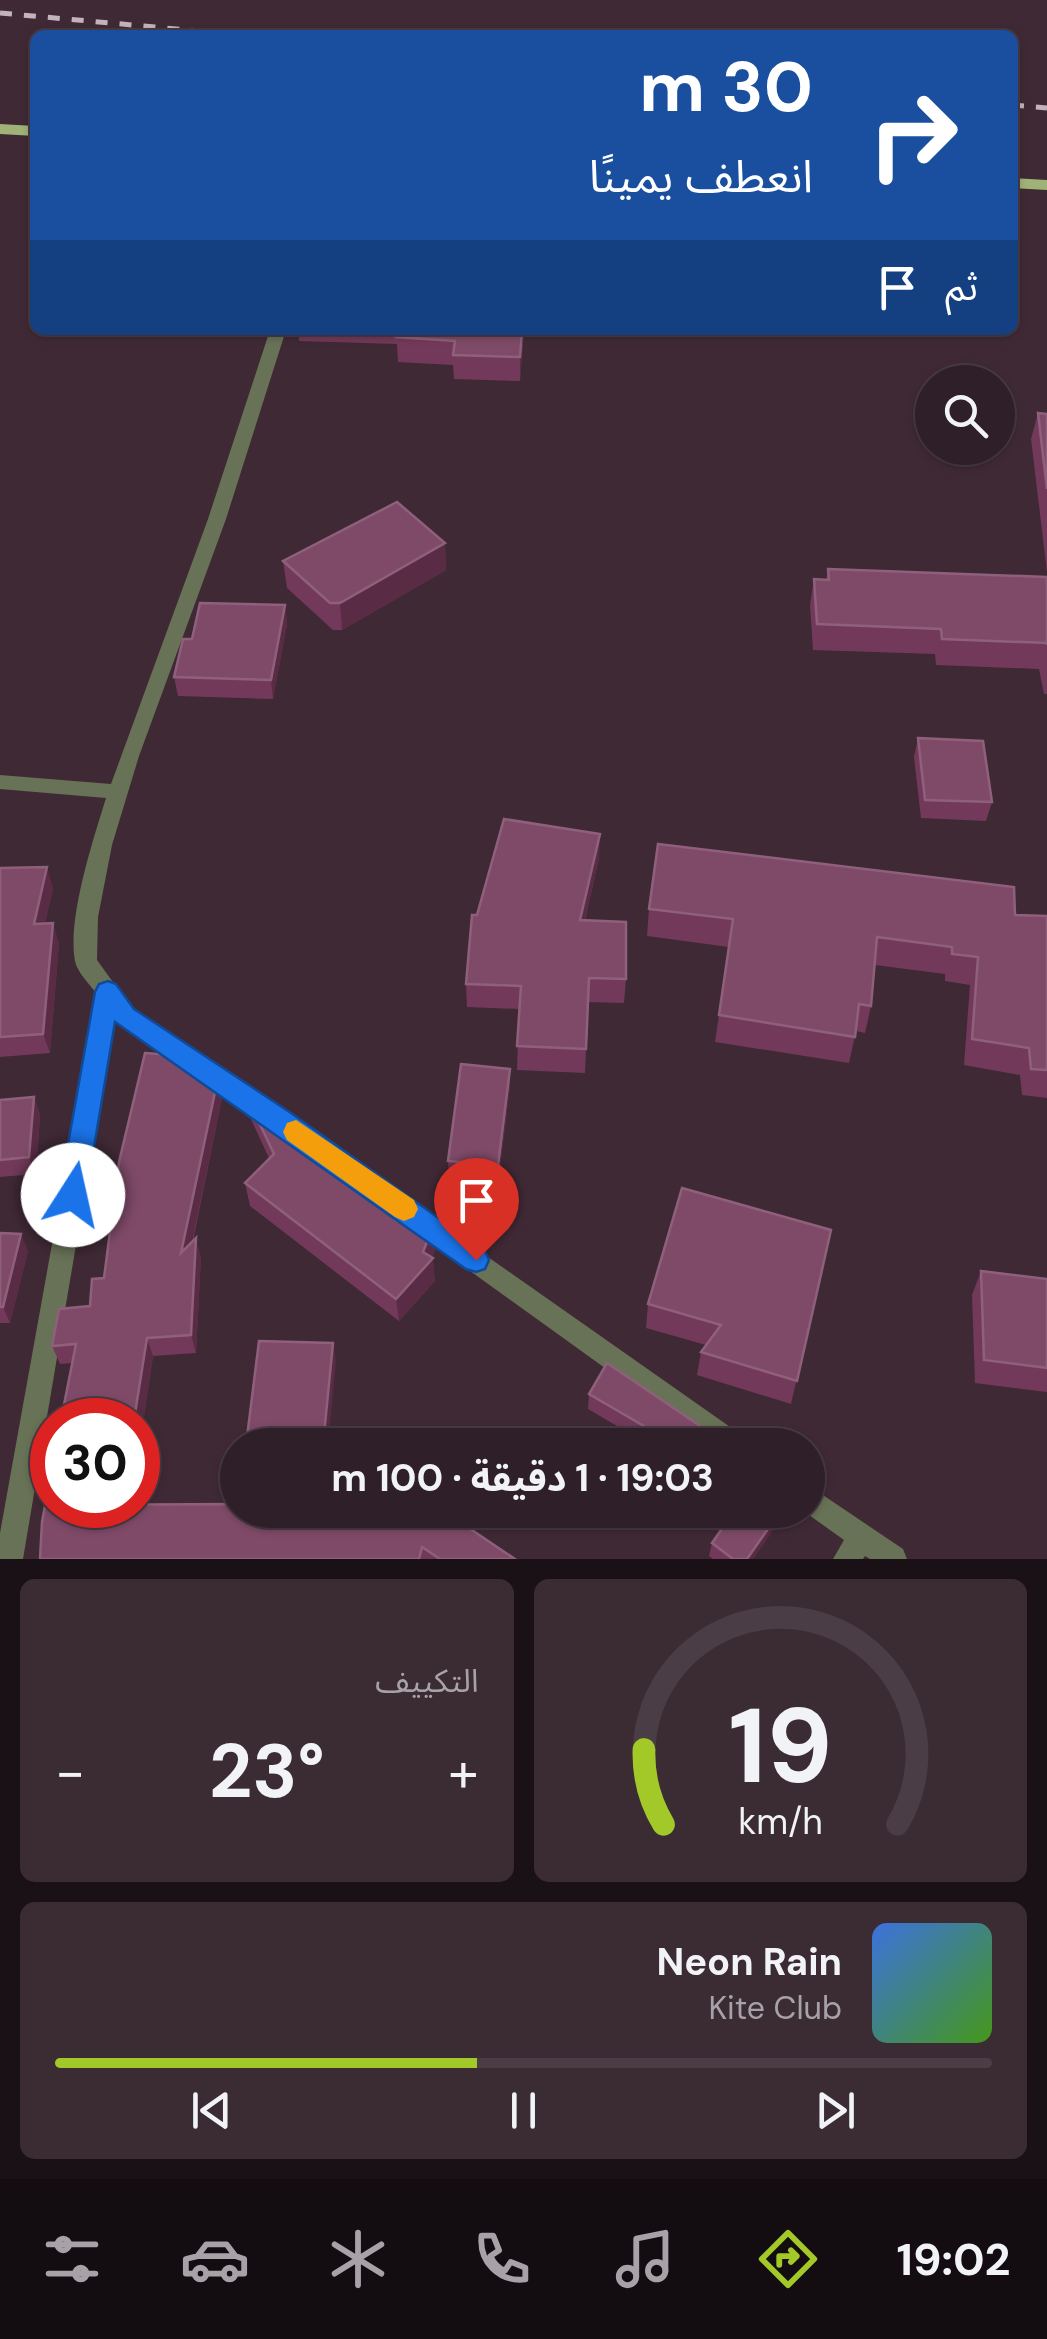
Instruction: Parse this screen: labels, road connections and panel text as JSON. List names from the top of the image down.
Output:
{
  "page": {
    "turn": ["30 m", "انعطف يمينًا"],
    "then": "ثم",
    "limit": "30",
    "trip": "19:03 · 1 دقيقة · 100 m",
    "tile": "التكييف",
    "heat": ["−", "23°", "+"],
    "song": ["Neon Rain", "Kite Club"],
    "tabs": "19:02",
    "gauge": ["19", "km/h"]
  }
}
